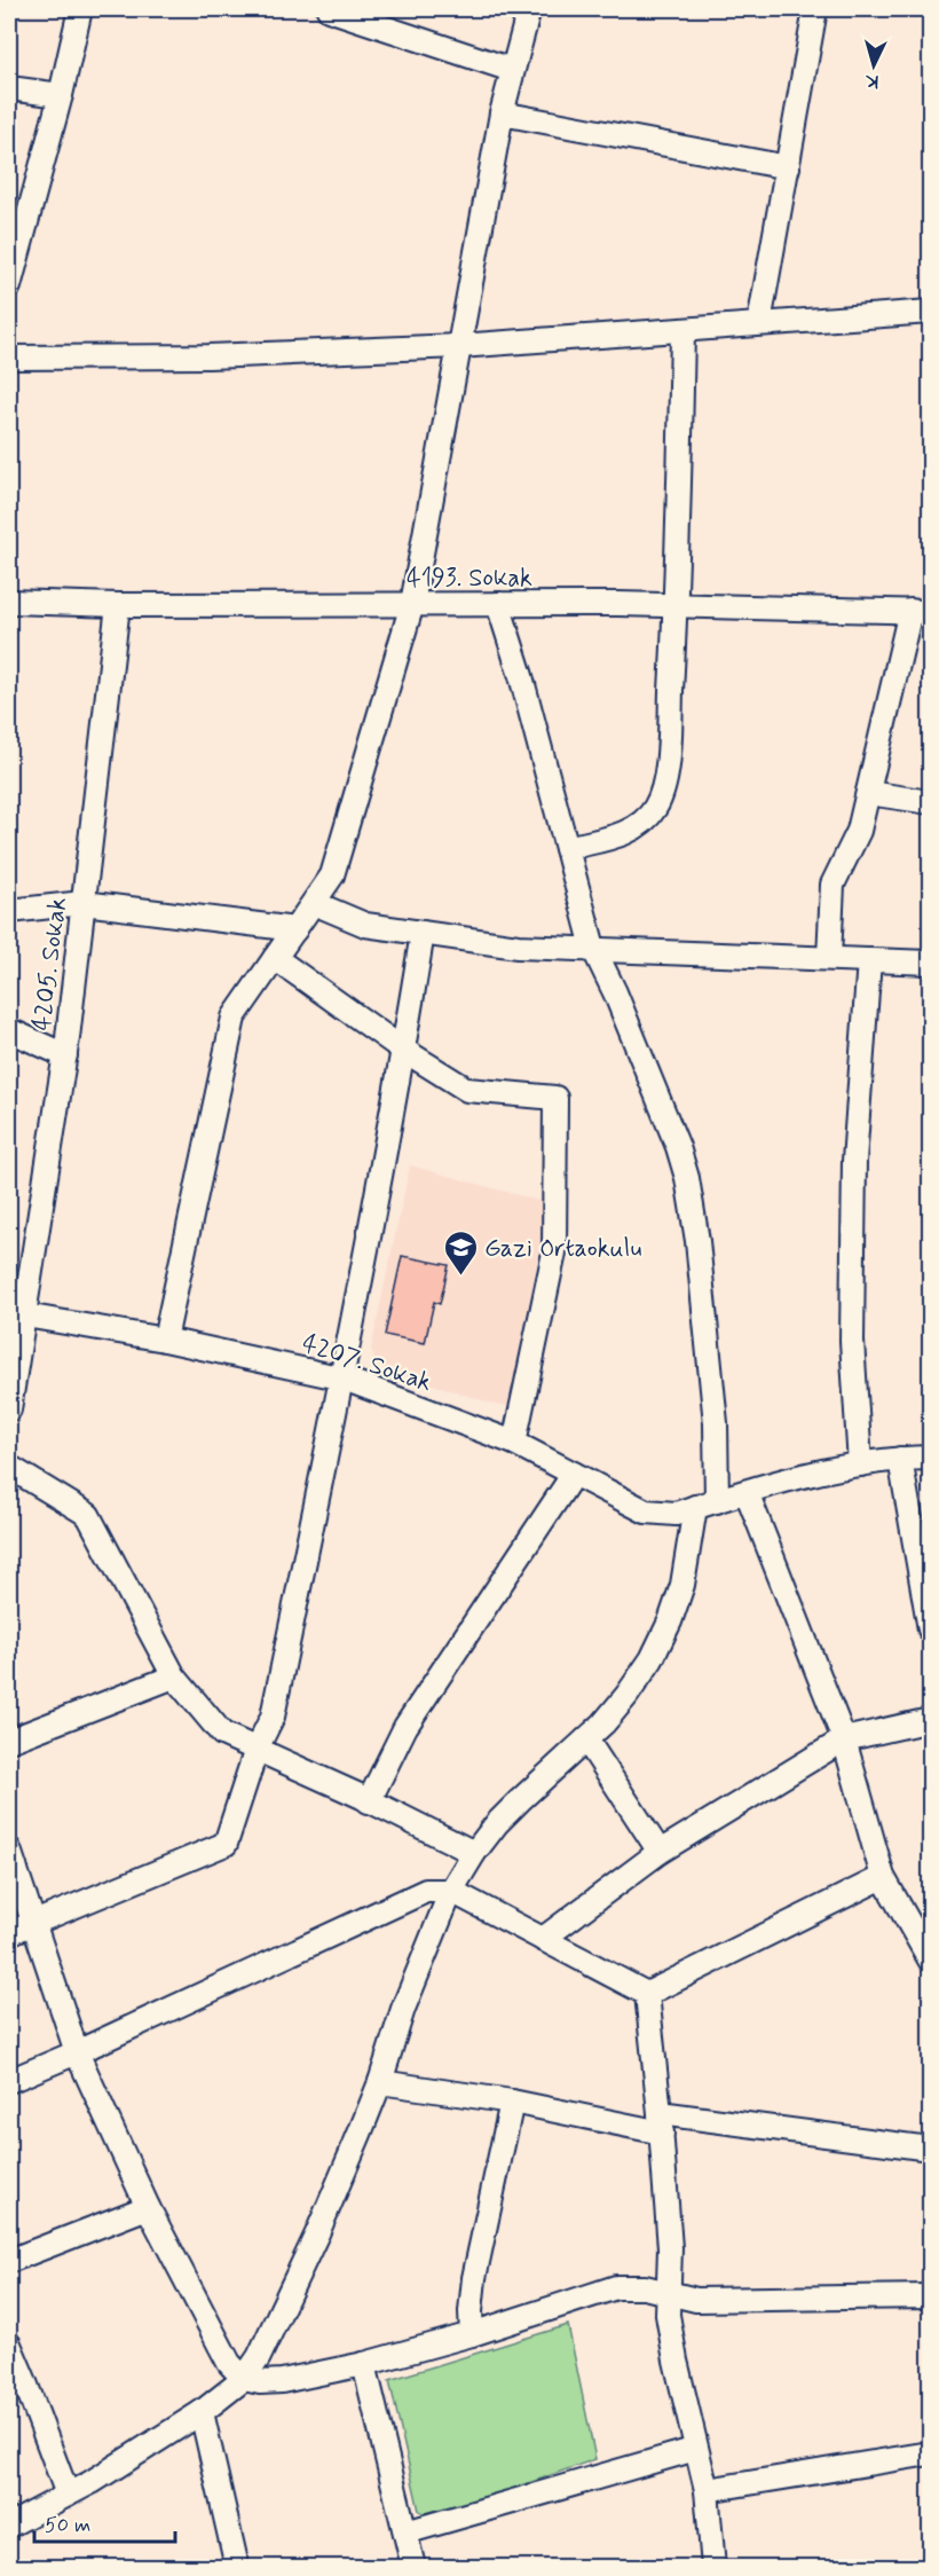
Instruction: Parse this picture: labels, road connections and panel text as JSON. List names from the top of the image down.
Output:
{
  "streets": {
    "street": ["4193. Sokak", "4205. Sokak", "4207. Sokak"]
  },
  "crossings": [
    ["4193. Sokak", "4205. Sokak"],
    ["4205. Sokak", "4207. Sokak"]
  ],
  "places": {
    "school or university": ["Gazi Ortaokulu"]
  },
  "scale_bar": "50 m",
  "north": "bottom"
}
